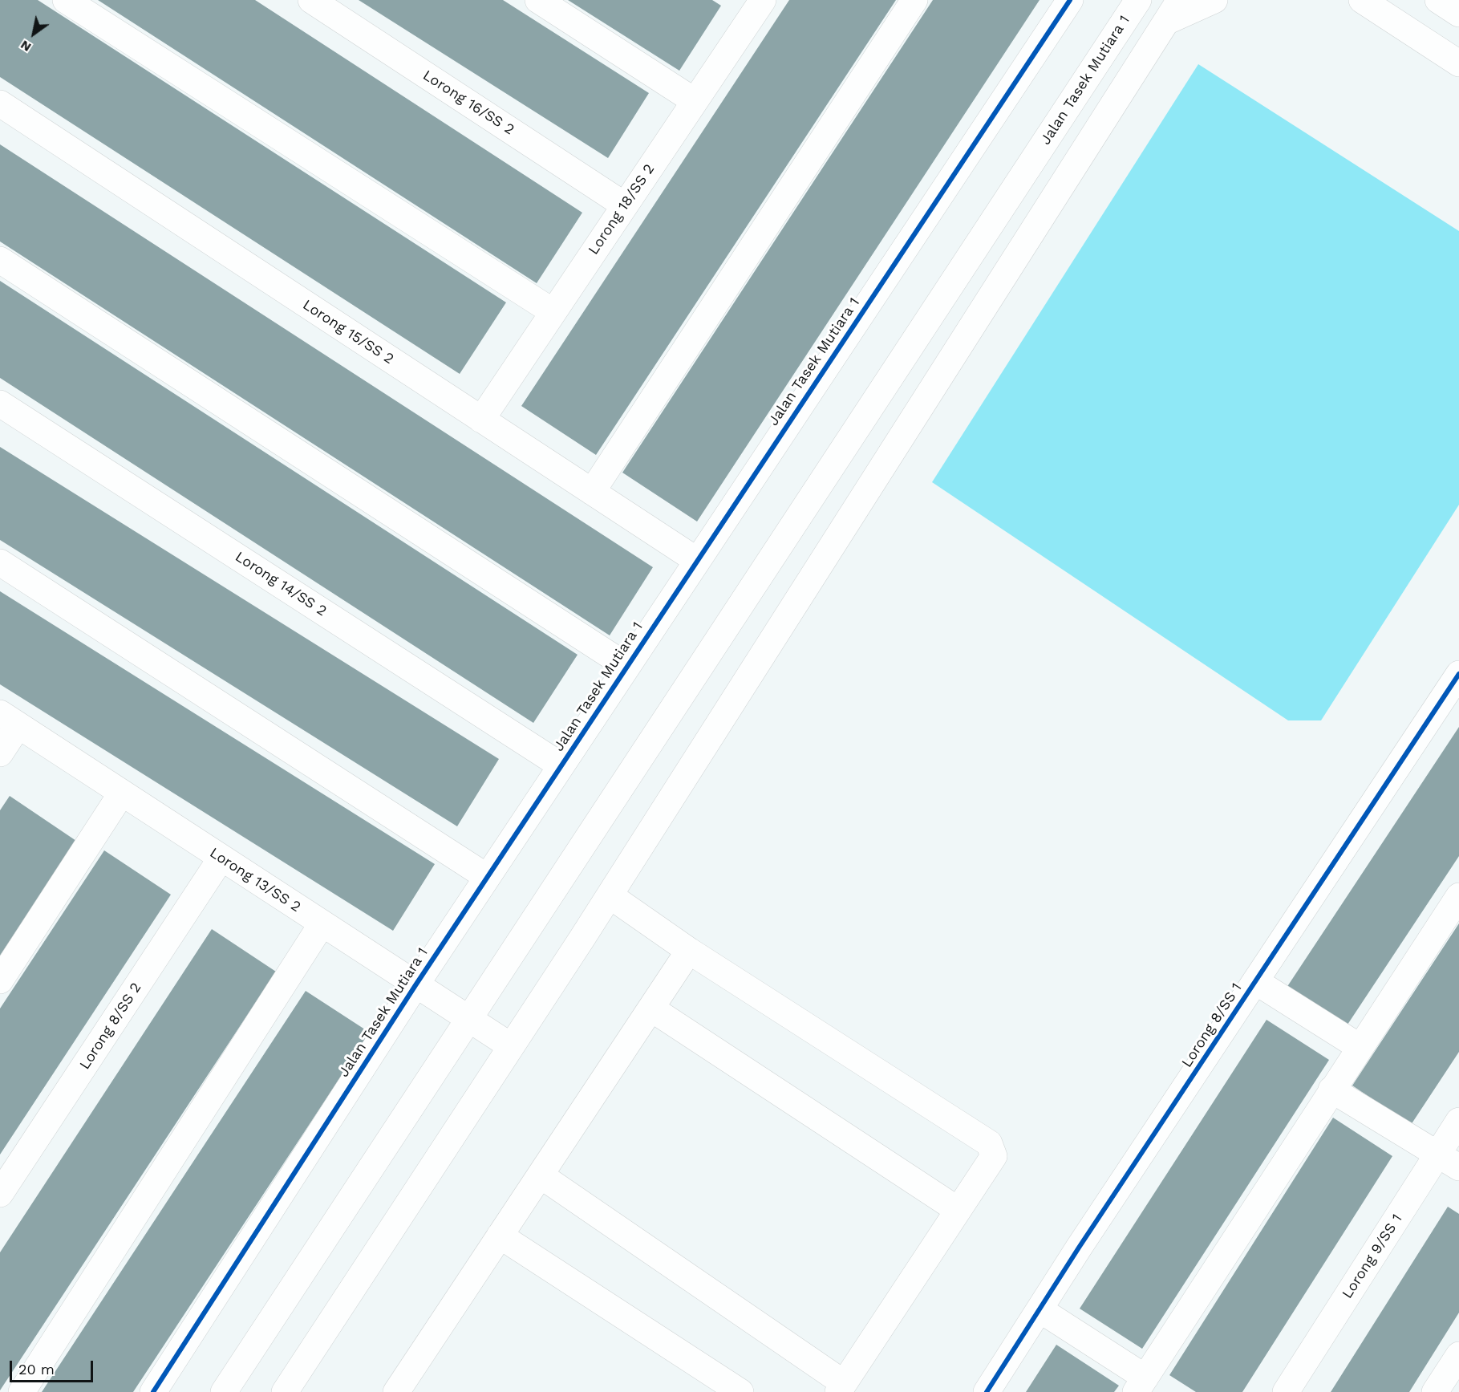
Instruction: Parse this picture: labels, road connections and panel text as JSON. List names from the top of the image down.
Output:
{
  "streets": {
    "street": [
      "Jalan Tasek Mutiara 1",
      "Lorong 16/SS 2",
      "Lorong 18/SS 2",
      "Lorong 15/SS 2",
      "Lorong 14/SS 2",
      "Lorong 13/SS 2",
      "Lorong 8/SS 1",
      "Lorong 8/SS 2",
      "Lorong 9/SS 1"
    ]
  },
  "crossings": [
    ["Jalan Tasek Mutiara 1", "Lorong 15/SS 2"],
    ["Jalan Tasek Mutiara 1", "Lorong 14/SS 2"],
    ["Jalan Tasek Mutiara 1", "Lorong 13/SS 2"],
    ["Lorong 16/SS 2", "Lorong 18/SS 2"],
    ["Lorong 18/SS 2", "Lorong 15/SS 2"],
    ["Lorong 13/SS 2", "Lorong 8/SS 2"]
  ],
  "scale_bar": "20 m",
  "north": "bottom left"
}
